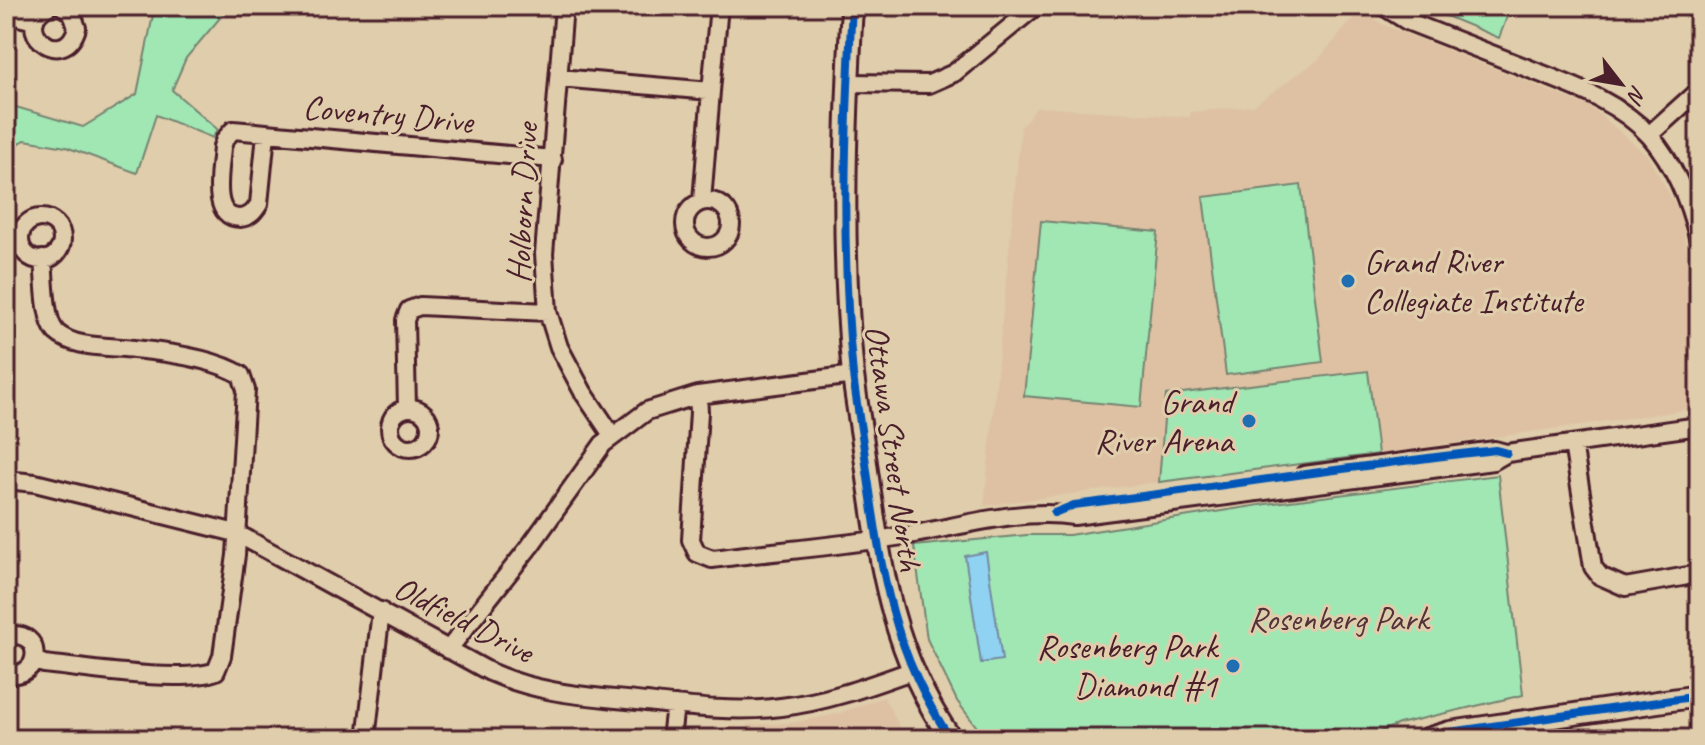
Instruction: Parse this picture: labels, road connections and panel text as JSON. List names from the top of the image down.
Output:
{
  "streets": {
    "main road": ["Ottawa Street North"],
    "street": ["Coventry Drive", "Holborn Drive", "Oldfield Drive"]
  },
  "crossings": [
    ["Coventry Drive", "Holborn Drive"],
    ["Ottawa Street North", "Oldfield Drive"]
  ],
  "parks": ["Rosenberg Park"],
  "places": ["Grand River Collegiate Institute", "Grand River Arena", "Rosenberg Park Diamond #1"],
  "north": "bottom right"
}
